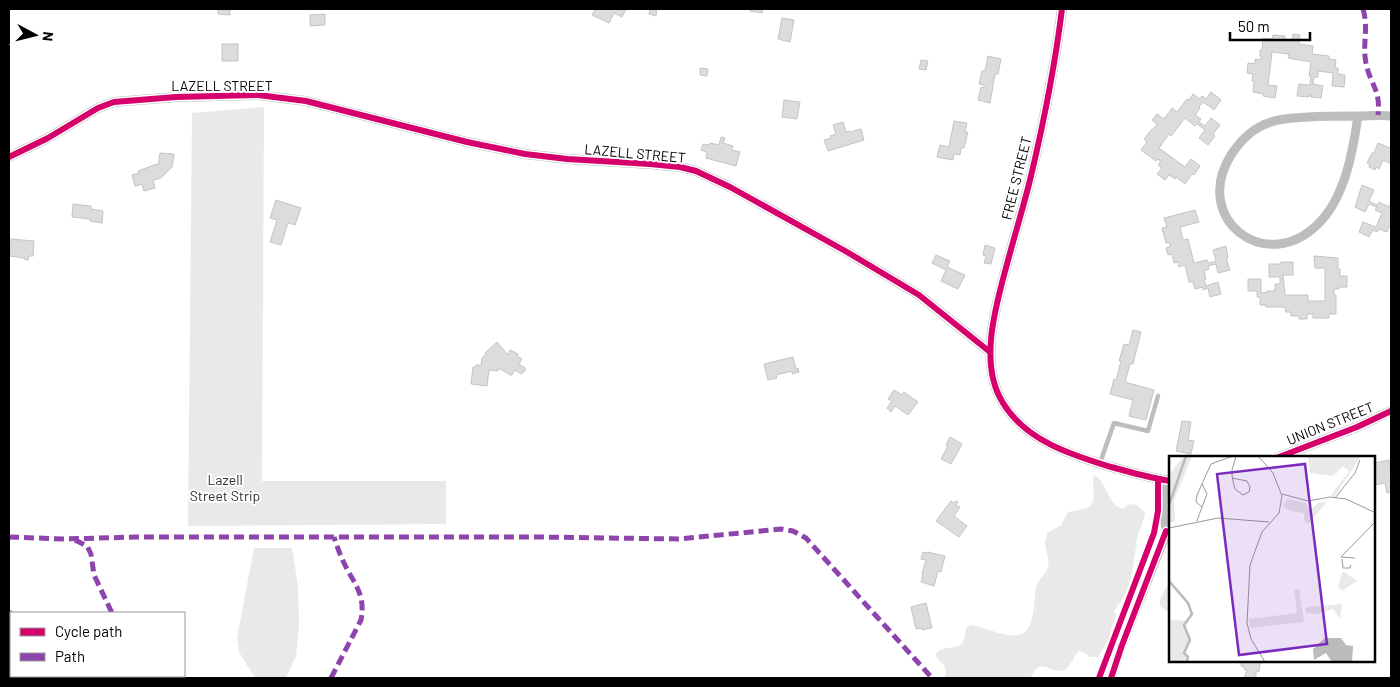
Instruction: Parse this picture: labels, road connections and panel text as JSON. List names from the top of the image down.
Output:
{
  "streets": {
    "street": ["LAZELL STREET", "FREE STREET", "UNION STREET"]
  },
  "crossings": [
    ["LAZELL STREET", "FREE STREET"]
  ],
  "parks": ["Lazell Street Strip"],
  "legend": ["Cycle path", "Path"],
  "scale_bar": "50 m",
  "north": "right"
}
